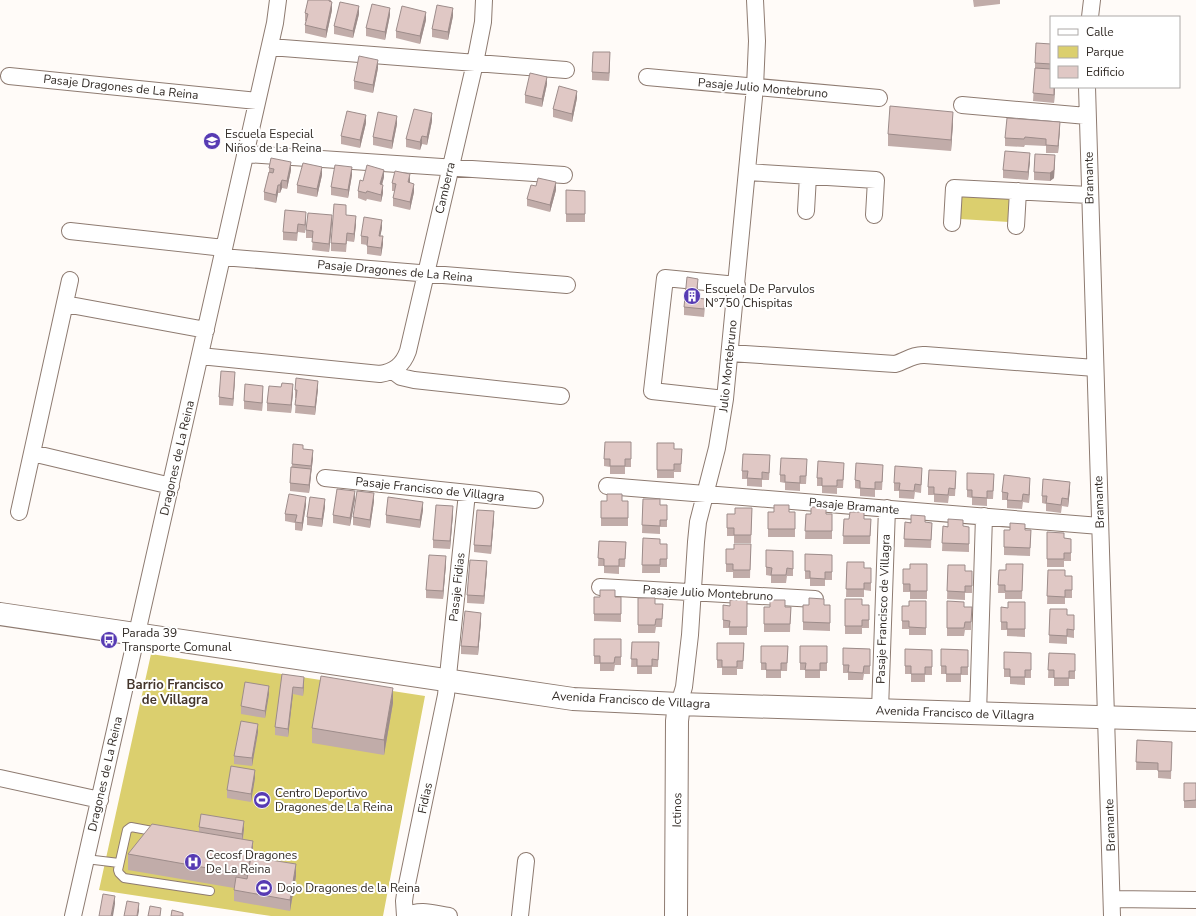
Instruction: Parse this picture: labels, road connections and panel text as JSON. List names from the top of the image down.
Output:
{
  "streets": {
    "street": [
      "Pasaje Dragones de La Reina",
      "Pasaje Julio Montebruno",
      "Bramante",
      "Camberra",
      "Julio Montebruno",
      "Dragones de La Reina",
      "Pasaje Francisco de Villagra",
      "Pasaje Bramante",
      "Pasaje Fidias",
      "Avenida Francisco de Villagra",
      "Fidias",
      "Ictinos"
    ]
  },
  "crossings": [
    ["Pasaje Dragones de La Reina", "Camberra"],
    ["Pasaje Dragones de La Reina", "Dragones de La Reina"],
    ["Pasaje Julio Montebruno", "Julio Montebruno"],
    ["Bramante", "Pasaje Bramante"],
    ["Bramante", "Avenida Francisco de Villagra"],
    ["Julio Montebruno", "Pasaje Bramante"],
    ["Julio Montebruno", "Avenida Francisco de Villagra"],
    ["Julio Montebruno", "Ictinos"],
    ["Dragones de La Reina", "Avenida Francisco de Villagra"],
    ["Pasaje Francisco de Villagra", "Pasaje Bramante"],
    ["Pasaje Francisco de Villagra", "Pasaje Fidias"],
    ["Pasaje Francisco de Villagra", "Avenida Francisco de Villagra"],
    ["Pasaje Fidias", "Avenida Francisco de Villagra"],
    ["Pasaje Fidias", "Fidias"],
    ["Avenida Francisco de Villagra", "Fidias"],
    ["Avenida Francisco de Villagra", "Ictinos"]
  ],
  "districts": ["Barrio Francisco de Villagra"],
  "places": {
    "school or university": ["Escuela Especial Niños de La Reina"],
    "building": ["Escuela De Parvulos N°750 Chispitas"],
    "bus stop": ["Parada 39 Transporte Comunal"],
    "sports": ["Centro Deportivo Dragones de La Reina", "Dojo Dragones de la Reina"],
    "hospital": ["Cecosf Dragones De La Reina"]
  },
  "legend": ["Calle", "Parque", "Edificio"]
}
